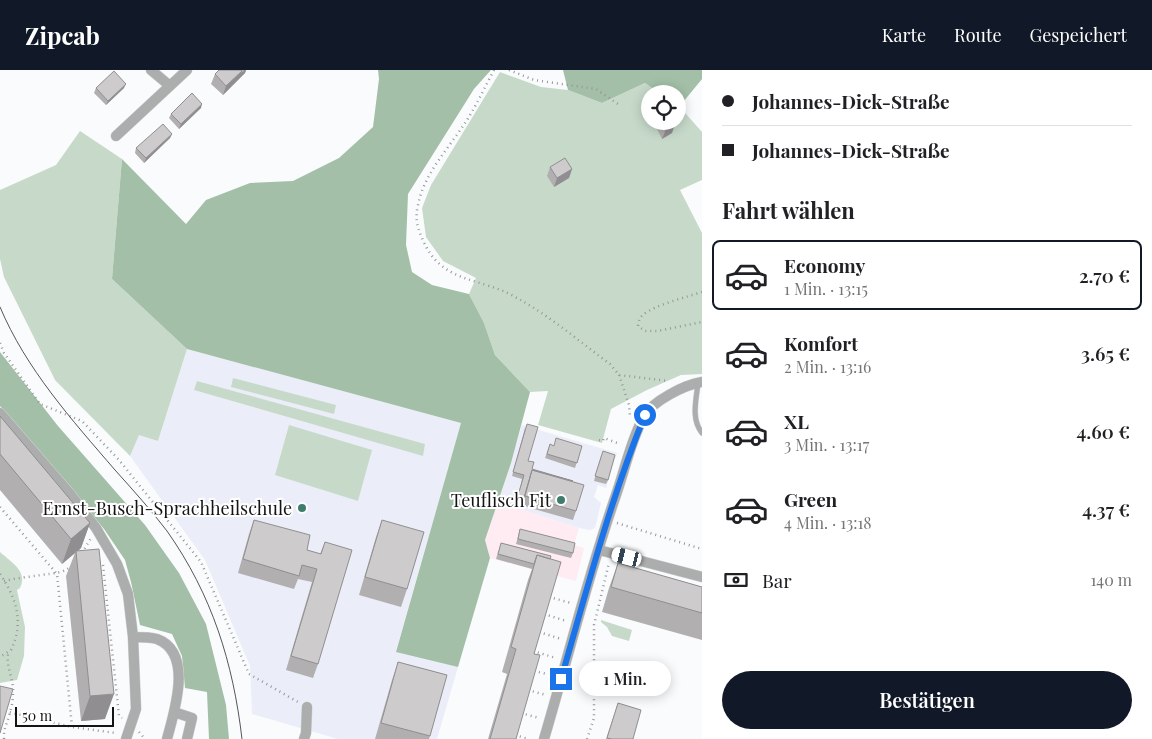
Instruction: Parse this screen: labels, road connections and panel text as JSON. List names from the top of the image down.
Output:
{
  "places": ["Teuflisch Fit", "Ernst-Busch-Sprachheilschule"],
  "scale_bar": "50 m",
  "page": {
    "header": "Zipcab",
    "nav": ["Karte", "Route", "Gespeichert"],
    "banner": ["Johannes-Dick-Straße", "Johannes-Dick-Straße"],
    "heading": "Fahrt wählen",
    "list": [
      {
        "name": "Economy",
        "note": "1 Min. · 13:15",
        "value": "2.70 €"
      },
      {
        "name": "Komfort",
        "note": "2 Min. · 13:16",
        "value": "3.65 €"
      },
      {
        "name": "XL",
        "note": "3 Min. · 13:17",
        "value": "4.60 €"
      },
      {
        "name": "Green",
        "note": "4 Min. · 13:18",
        "value": "4.37 €"
      }
    ],
    "pay": ["Bar", "140 m"],
    "bubble": "1 Min.",
    "buttons": "Bestätigen",
    "scale": "50 m"
  }
}
